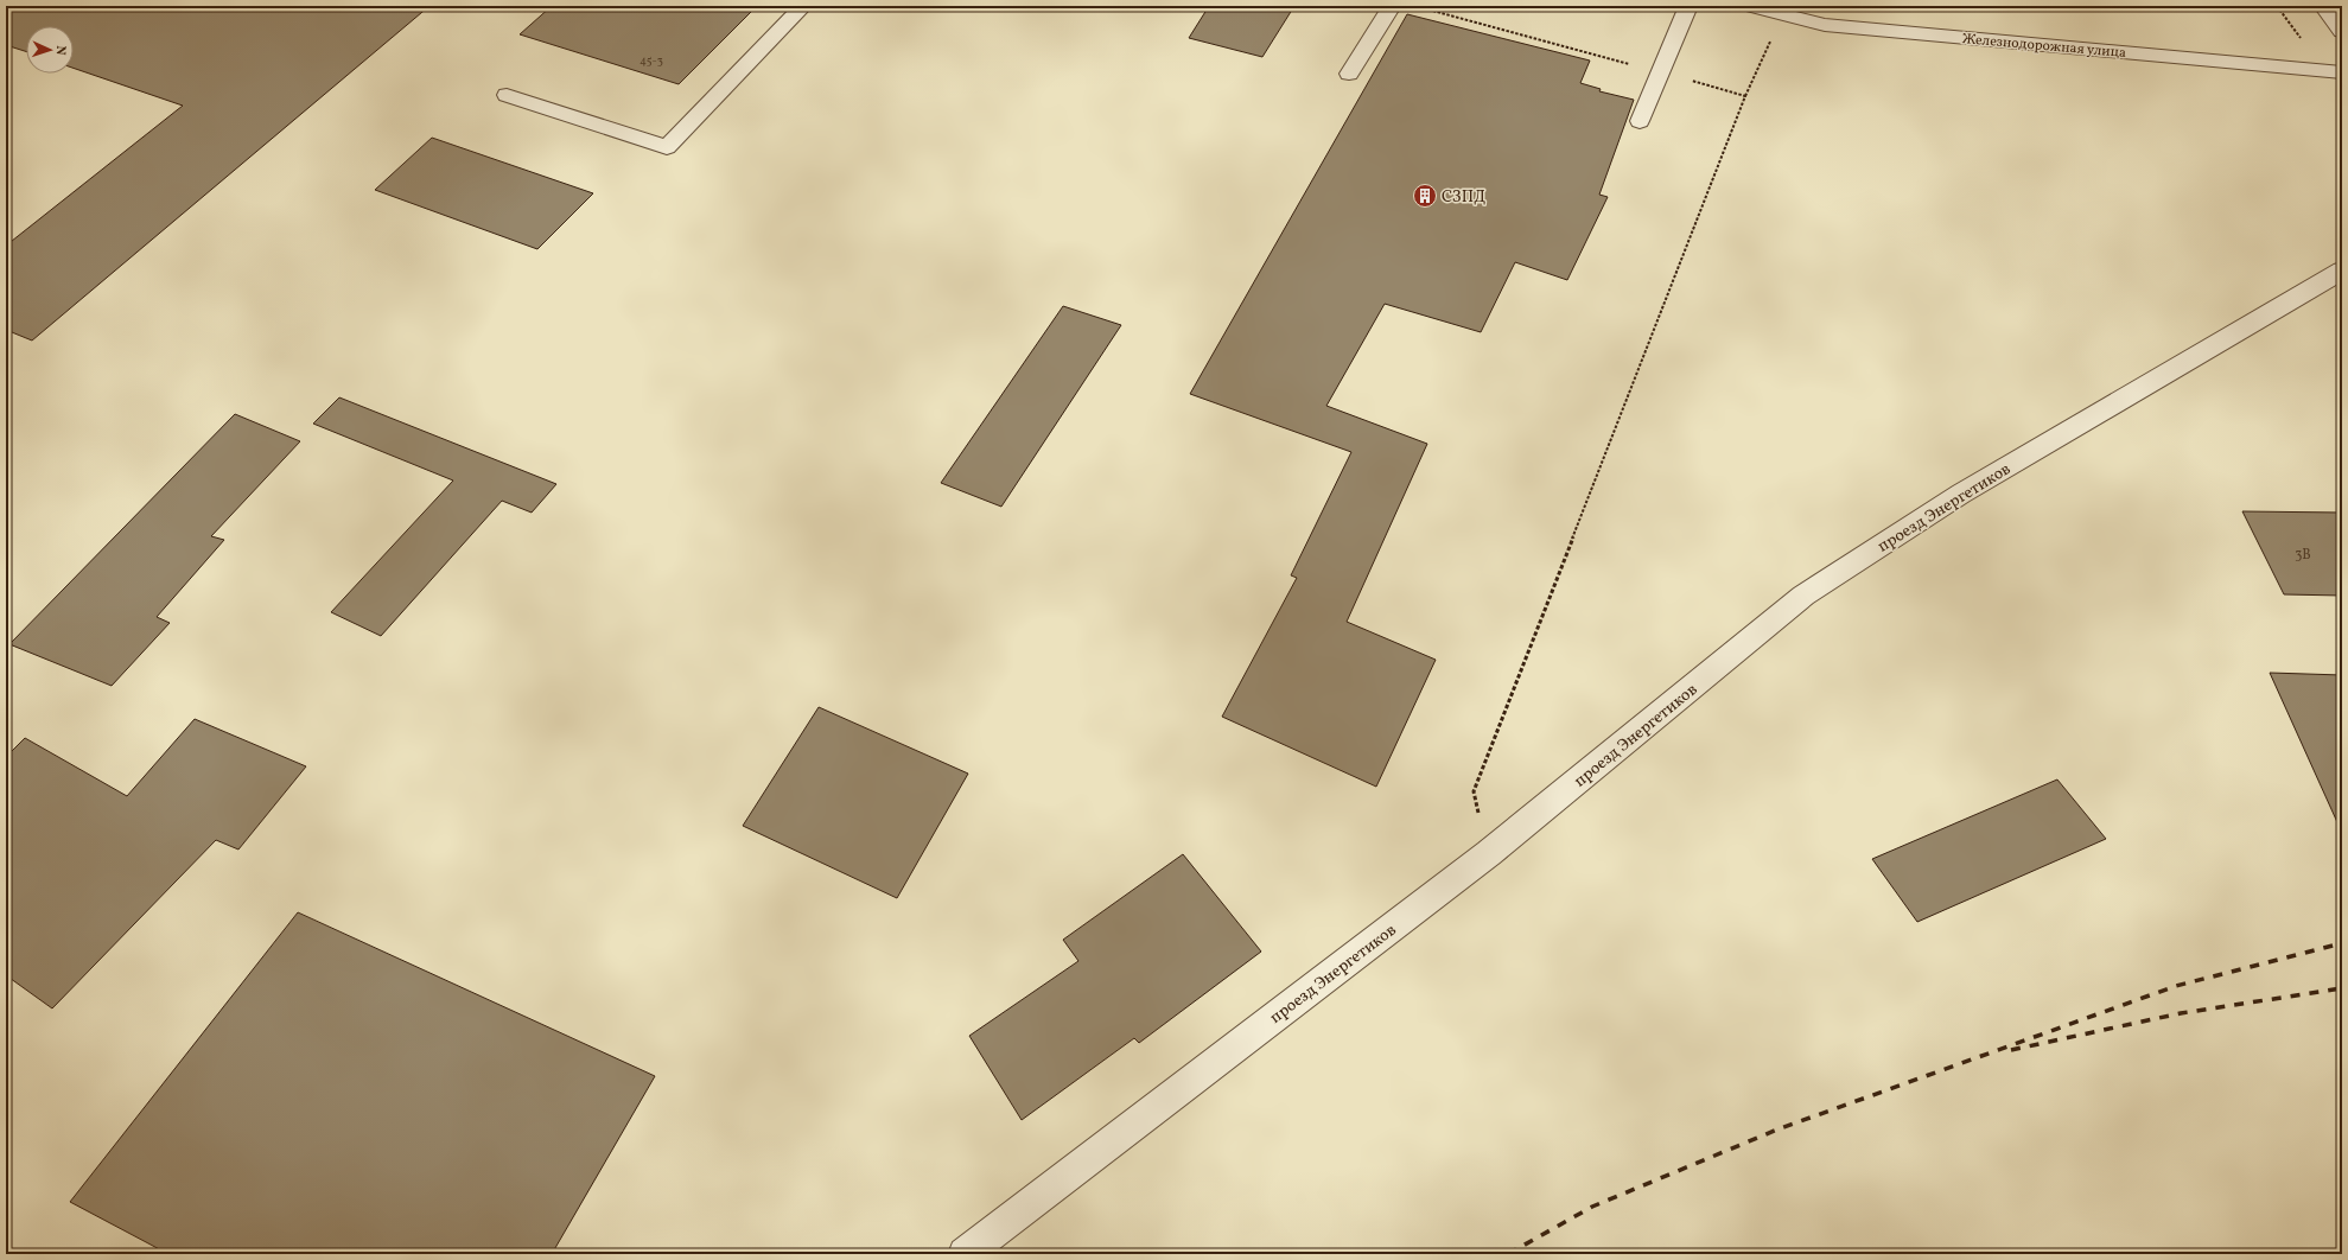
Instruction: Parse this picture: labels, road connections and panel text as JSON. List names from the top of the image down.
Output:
{
  "streets": {
    "street": ["Железнодорожная улица", "проезд Энергетиков"]
  },
  "places": {
    "building": ["СЗПД"]
  },
  "house_numbers": ["45-3", "3В"],
  "north": "right"
}
